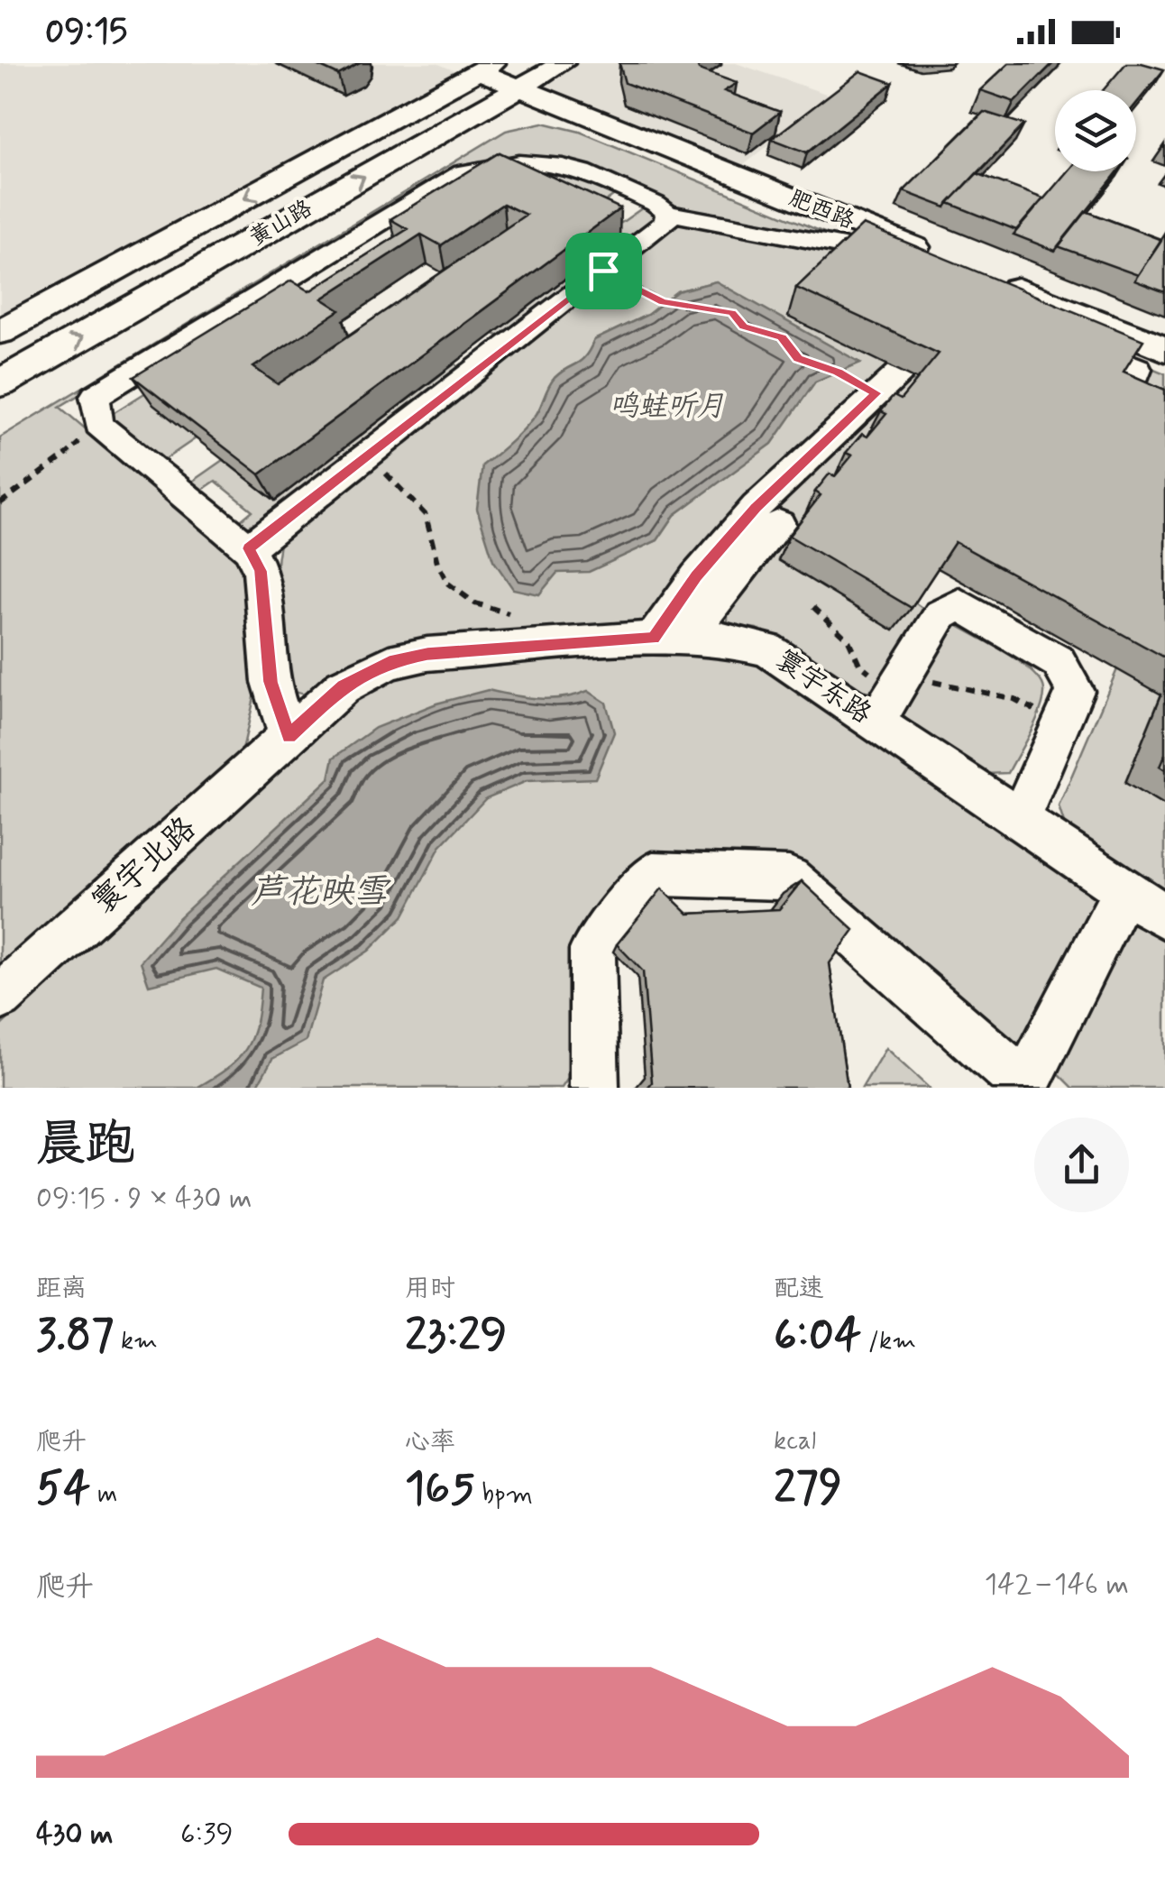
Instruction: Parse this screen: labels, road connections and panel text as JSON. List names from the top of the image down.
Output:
{
  "streets": {
    "main road": ["肥西路", "黄山路"],
    "street": ["寰宇东路", "寰宇北路"]
  },
  "crossings": [
    ["肥西路", "黄山路"],
    ["寰宇东路", "寰宇北路"]
  ],
  "water": ["鸣蛙听月", "芦花映雪"],
  "page": {
    "status": "09:15",
    "heading": ["晨跑", "09:15 · 9 × 430 m"],
    "stats": [
      ["距离", "3.87 km"],
      ["用时", "23:29"],
      ["配速", "6:04 /km"],
      ["爬升", "54 m"],
      ["心率", "165 bpm"],
      ["kcal", "279"]
    ],
    "chart": ["爬升", "142–146 m"],
    "list": [
      {
        "name": "430 m",
        "note": "6:39"
      }
    ]
  }
}
